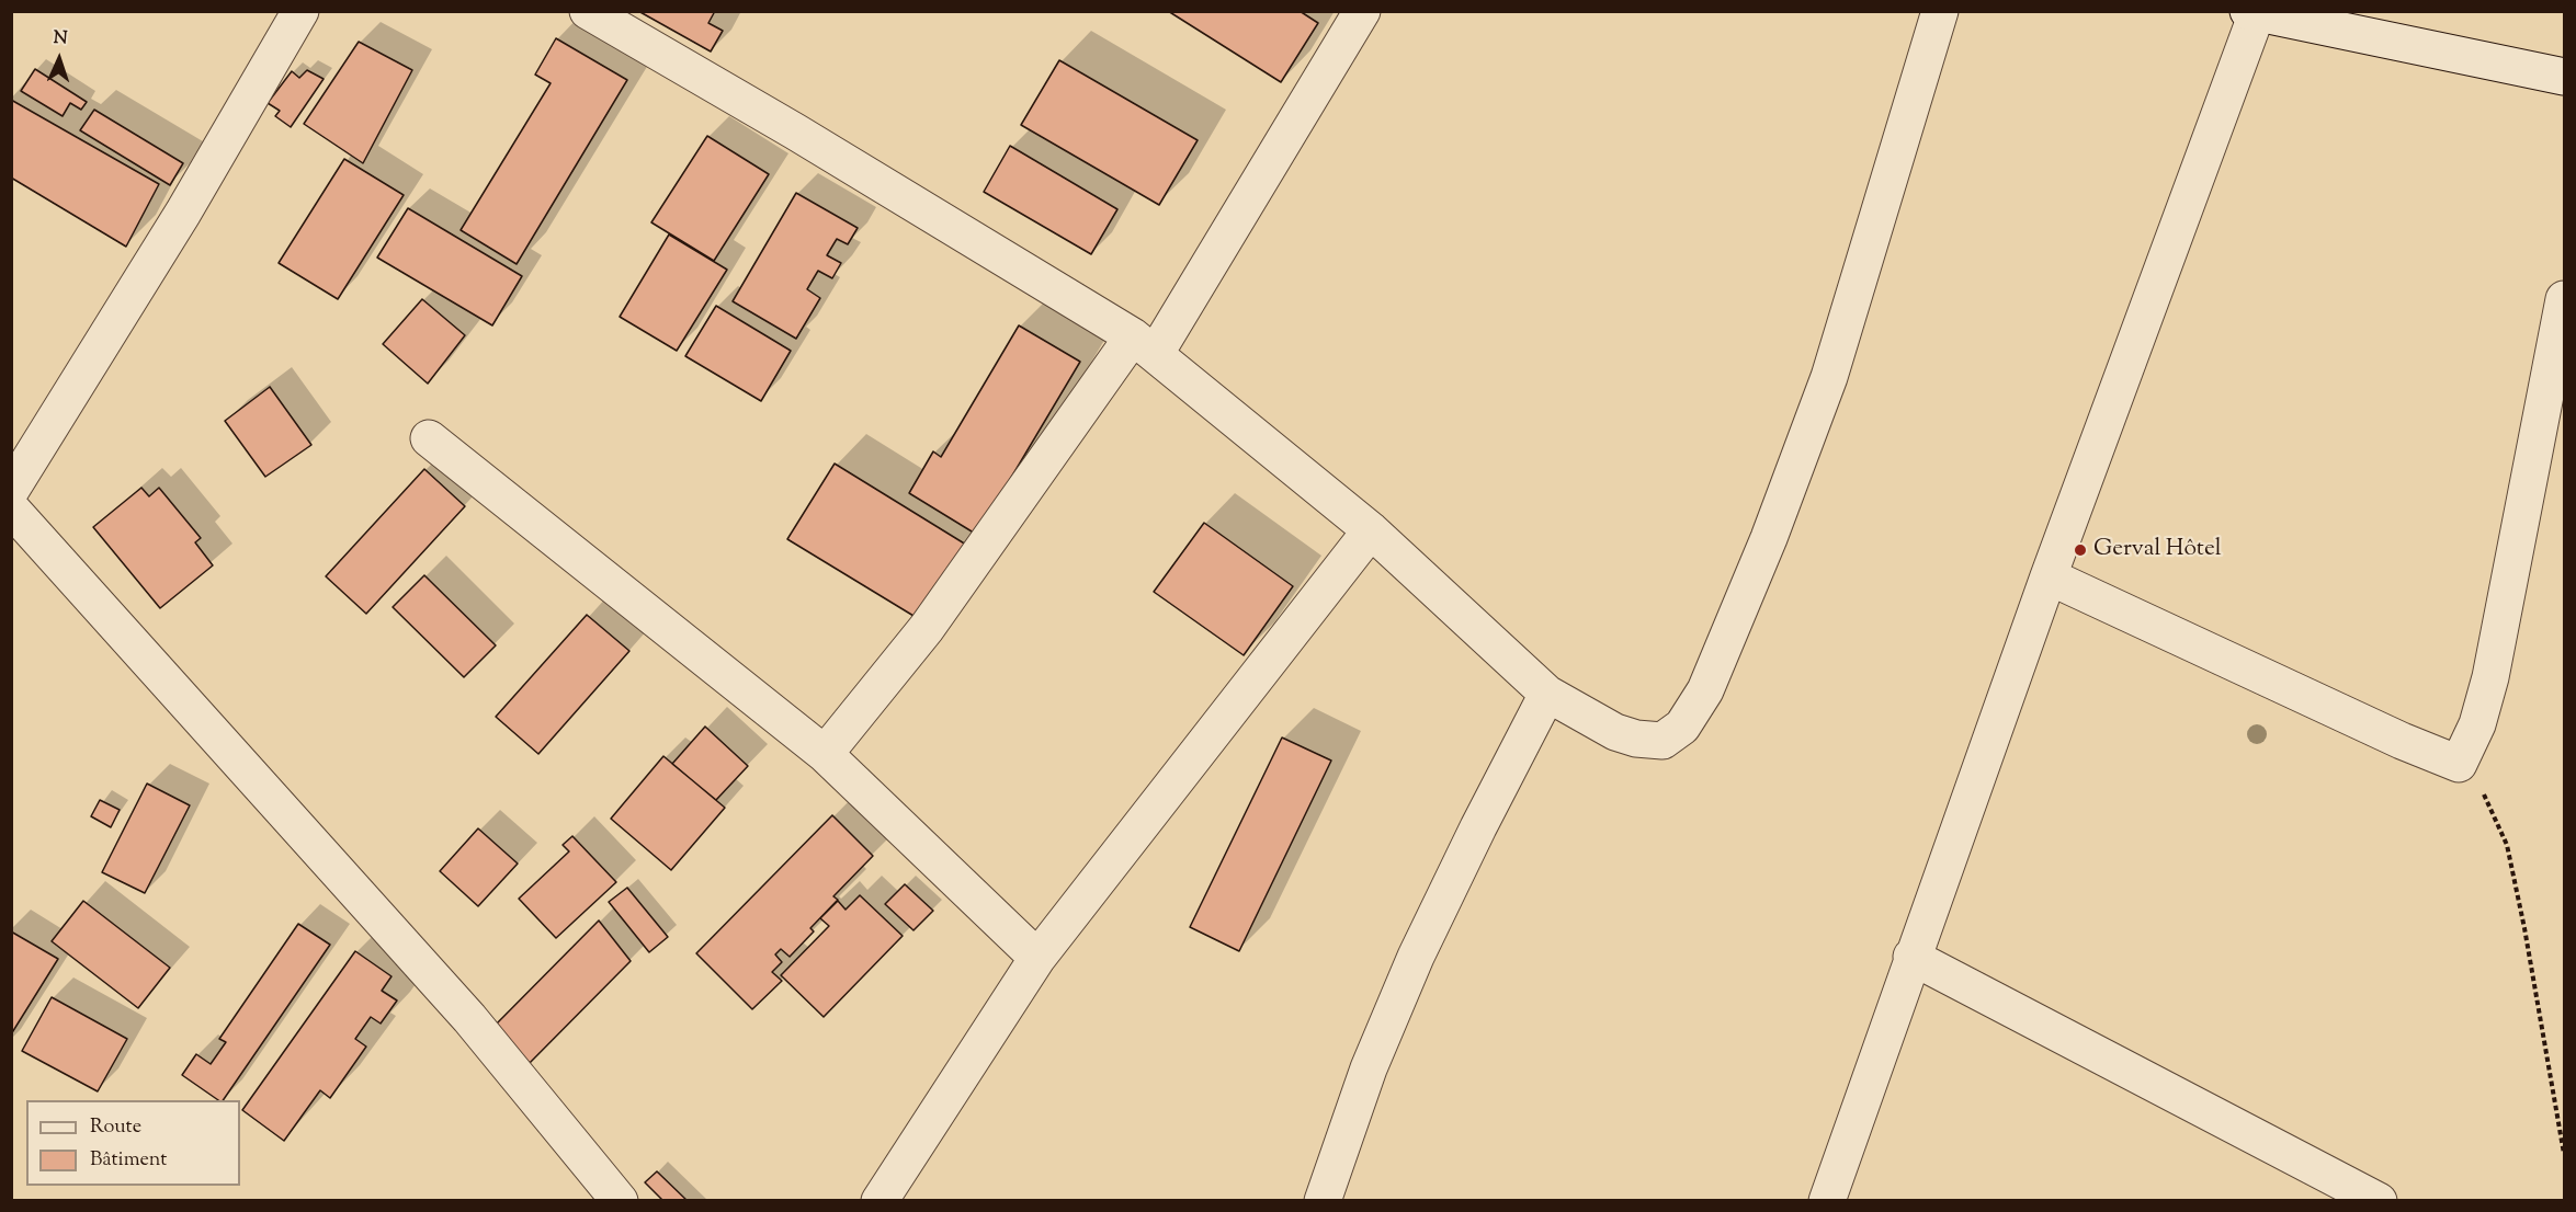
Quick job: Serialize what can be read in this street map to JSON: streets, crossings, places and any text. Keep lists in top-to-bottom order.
{
  "places": ["Gerval Hôtel"],
  "legend": ["Route", "Bâtiment"],
  "north": "top"
}
